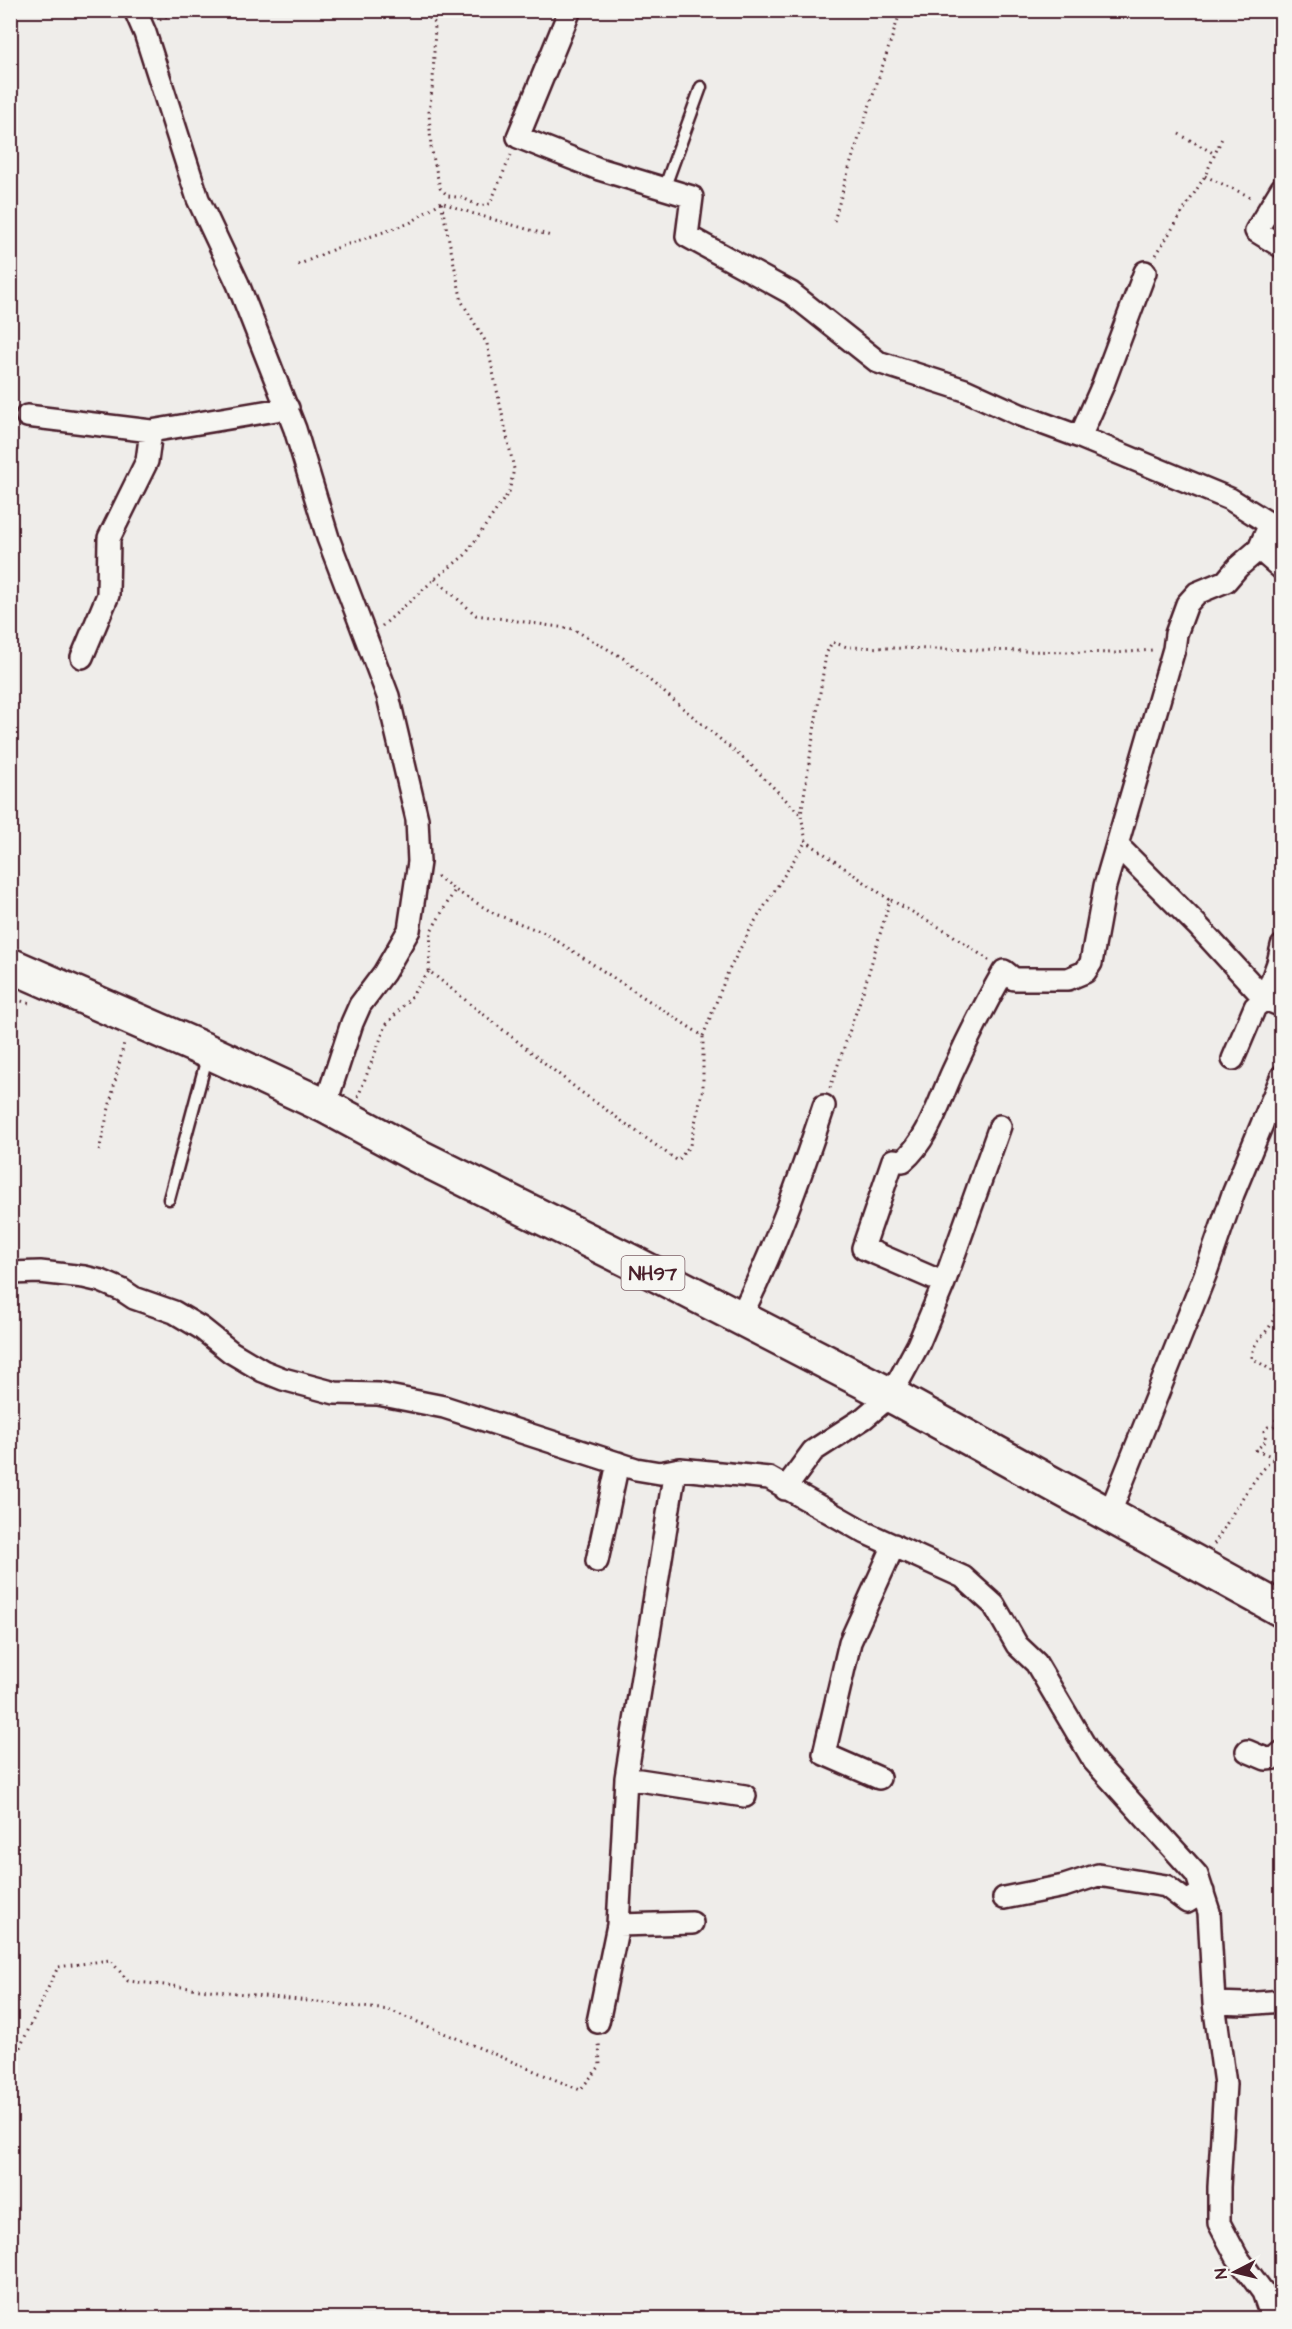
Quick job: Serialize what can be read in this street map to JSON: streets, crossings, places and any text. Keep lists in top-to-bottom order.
{
  "streets": {
    "highway": ["NH97"]
  },
  "north": "left"
}
